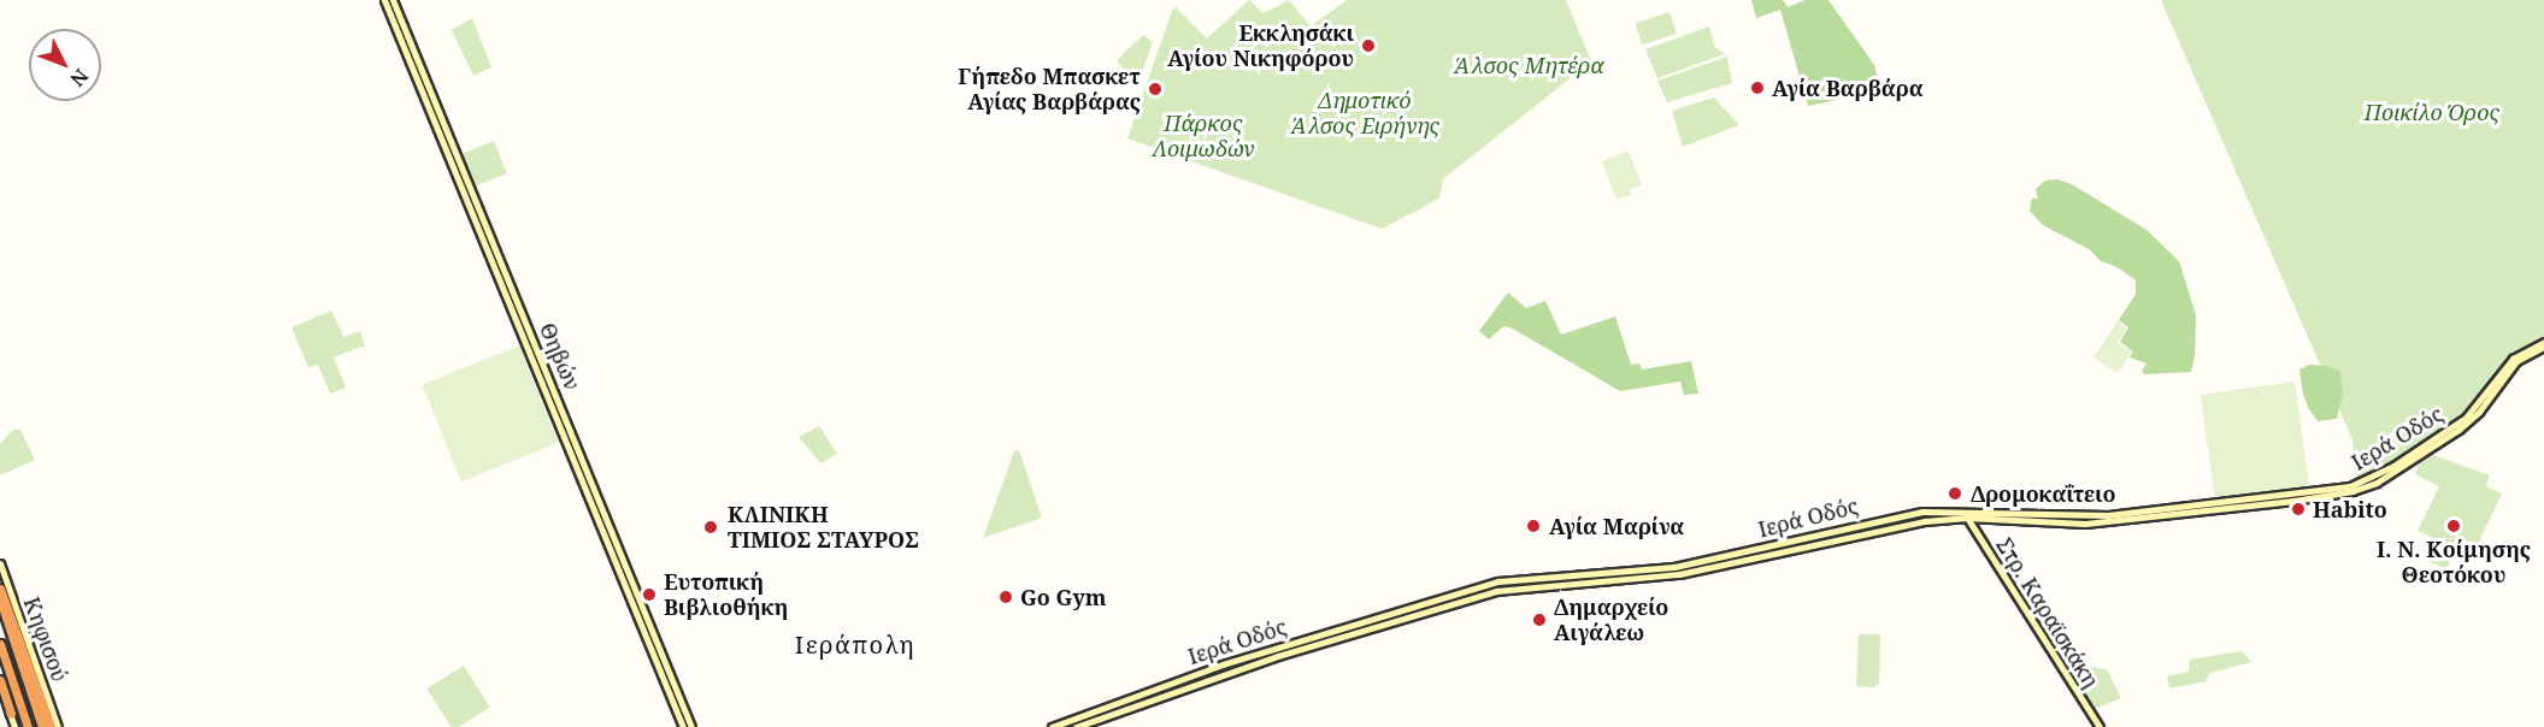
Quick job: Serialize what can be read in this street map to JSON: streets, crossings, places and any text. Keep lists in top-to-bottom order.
{
  "streets": {
    "main road": [
      "Θηβών",
      "Ιερά Οδός",
      "Στρ. Καραϊσκάκη",
      "Κηφισού"
    ]
  },
  "crossings": [
    ["Ιερά Οδός", "Στρ. Καραϊσκάκη"]
  ],
  "districts": ["Ιεράπολη"],
  "parks": [
    "Άλσος Μητέρα",
    "Δημοτικό Άλσος Ειρήνης",
    "Ποικίλο Όρος",
    "Πάρκος Λοιμωδών"
  ],
  "places": [
    "Εκκλησάκι Αγίου Νικηφόρου",
    "Αγία Βαρβάρα",
    "Γήπεδο Μπασκετ Αγίας Βαρβάρας",
    "Δρομοκαΐτειο",
    "Habito",
    "Αγία Μαρίνα",
    "Ι. Ν. Κοίμησης Θεοτόκου",
    "ΚΛΙΝΙΚΗ ΤΙΜΙΟΣ ΣΤΑΥΡΟΣ",
    "Ευτοπική Βιβλιοθήκη",
    "Go Gym",
    "Δημαρχείο Αιγάλεω"
  ],
  "north": "bottom right"
}
